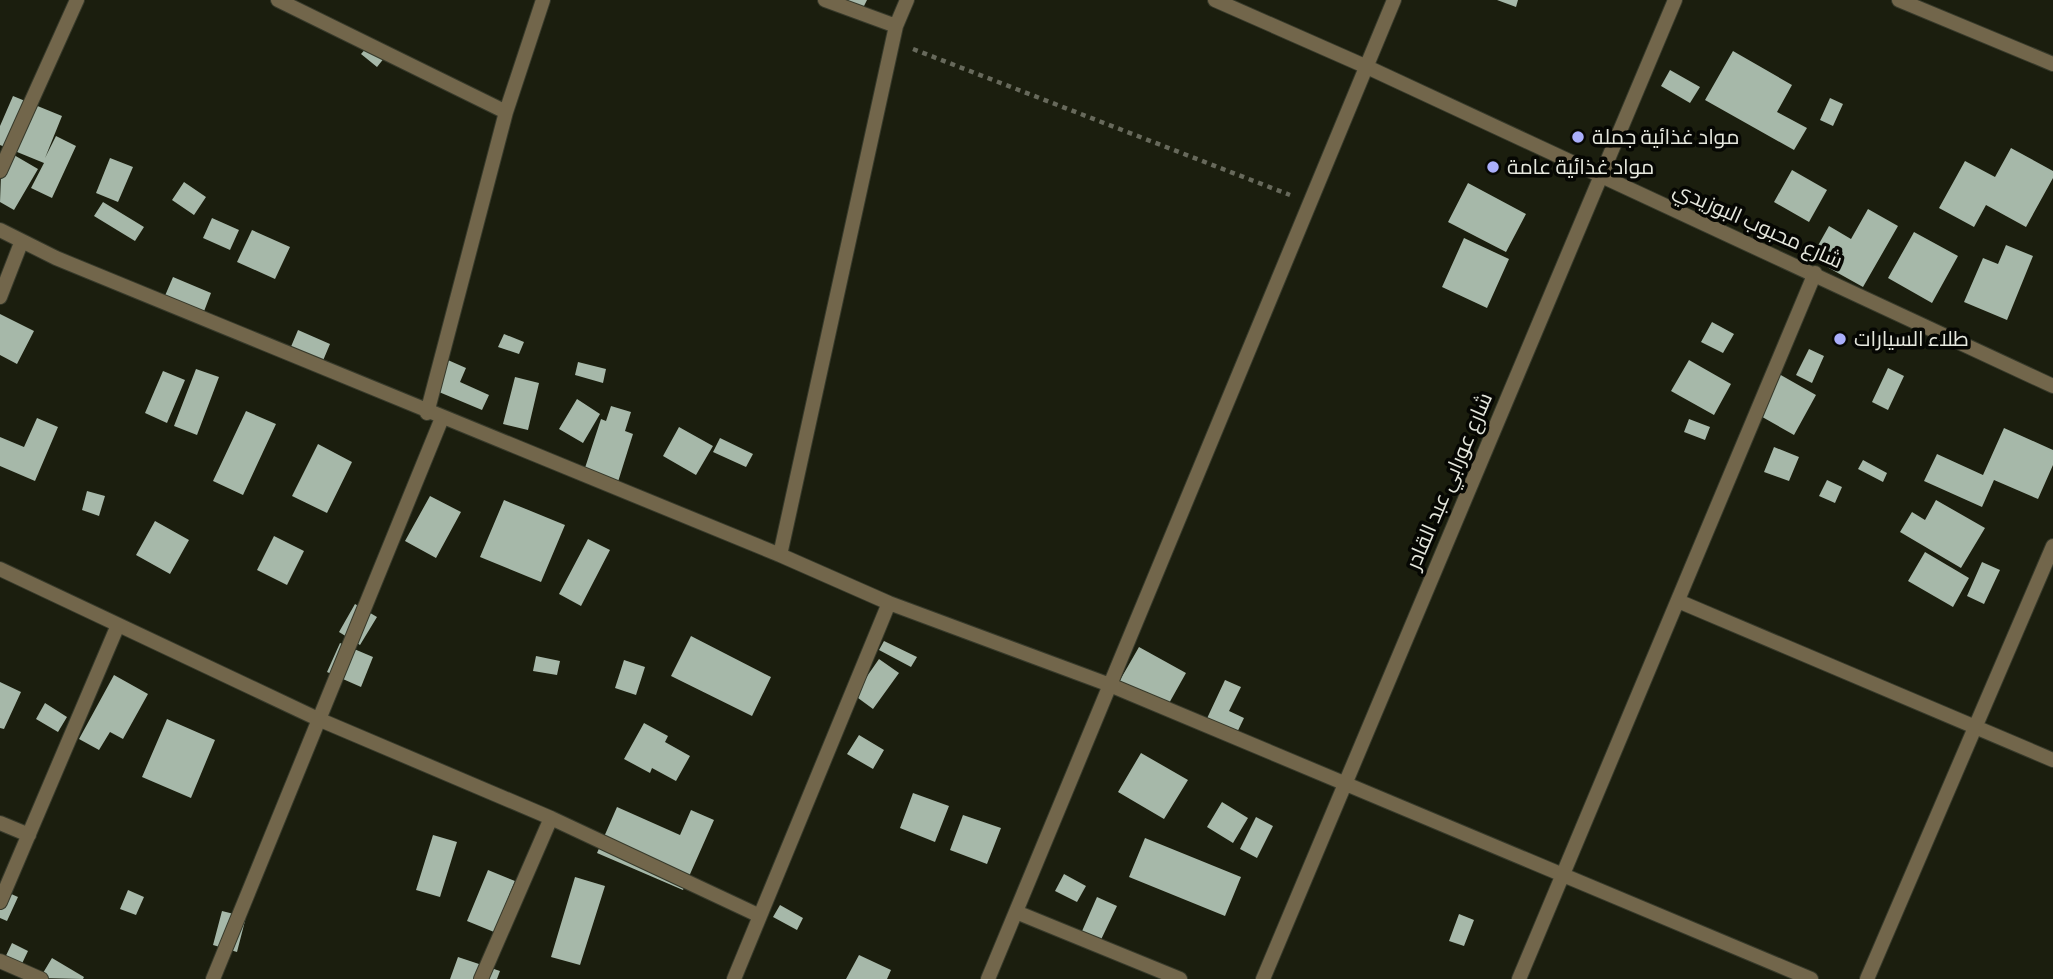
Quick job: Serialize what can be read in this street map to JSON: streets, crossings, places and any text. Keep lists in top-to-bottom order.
{
  "streets": {
    "street": ["شارع محبوب البوزيدي", "شارع عورابي عبد القادر"]
  },
  "crossings": [
    ["شارع محبوب البوزيدي", "شارع عورابي عبد القادر"]
  ],
  "places": ["مواد غذائية جملة", "مواد غذائية عامة", "طلاء السيارات"]
}
